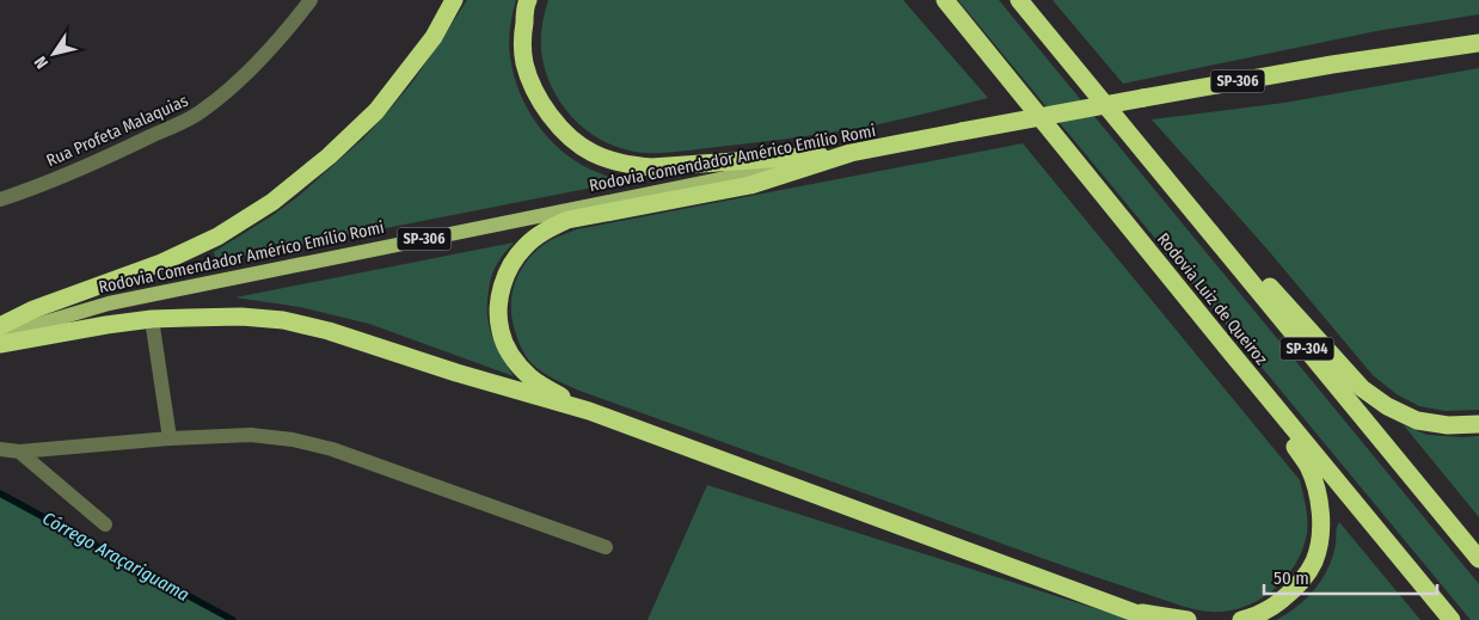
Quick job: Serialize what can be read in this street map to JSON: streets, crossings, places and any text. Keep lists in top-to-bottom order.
{
  "streets": {
    "highway": [
      "SP-306",
      "Rodovia Comendador Américo Emílio Romi",
      "Rodovia Luiz de Queiroz",
      "SP-304"
    ],
    "street": ["Rua Profeta Malaquias"]
  },
  "water": ["Córrego Araçariguama"],
  "scale_bar": "50 m",
  "north": "bottom left"
}
